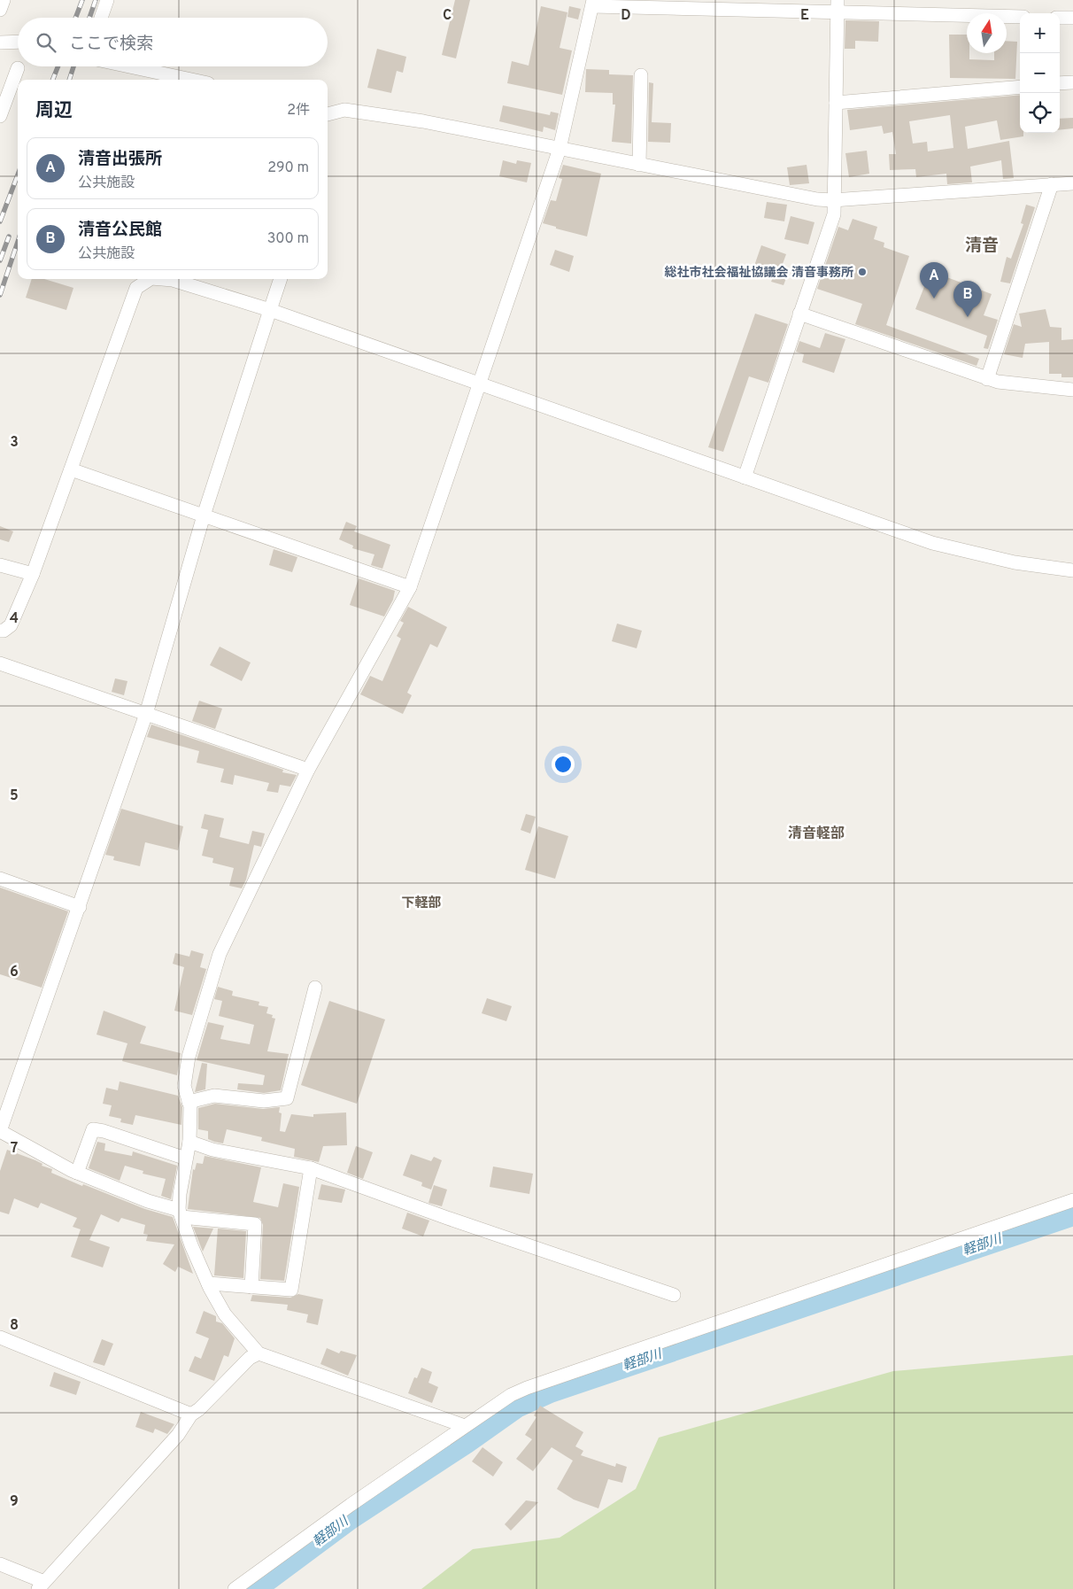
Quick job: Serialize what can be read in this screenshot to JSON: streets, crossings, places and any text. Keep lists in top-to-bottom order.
{
  "districts": ["清音", "清音軽部", "下軽部"],
  "water": ["軽部川"],
  "places": ["総社市社会福祉協議会 清音事務所"],
  "north": "top",
  "page": {
    "map_buttons": ["+", "−"],
    "search": "ここで検索",
    "heading": ["周辺", "2件"],
    "list": [
      {
        "mark": "A",
        "name": "清音出張所",
        "note": "公共施設",
        "value": "290 m"
      },
      {
        "mark": "B",
        "name": "清音公民館",
        "note": "公共施設",
        "value": "300 m"
      }
    ],
    "pins": ["A", "B"]
  },
  "grid": {
    "columns": ["C", "D", "E"],
    "rows": [
      "3",
      "4",
      "5",
      "6",
      "7",
      "8",
      "9"
    ]
  }
}
